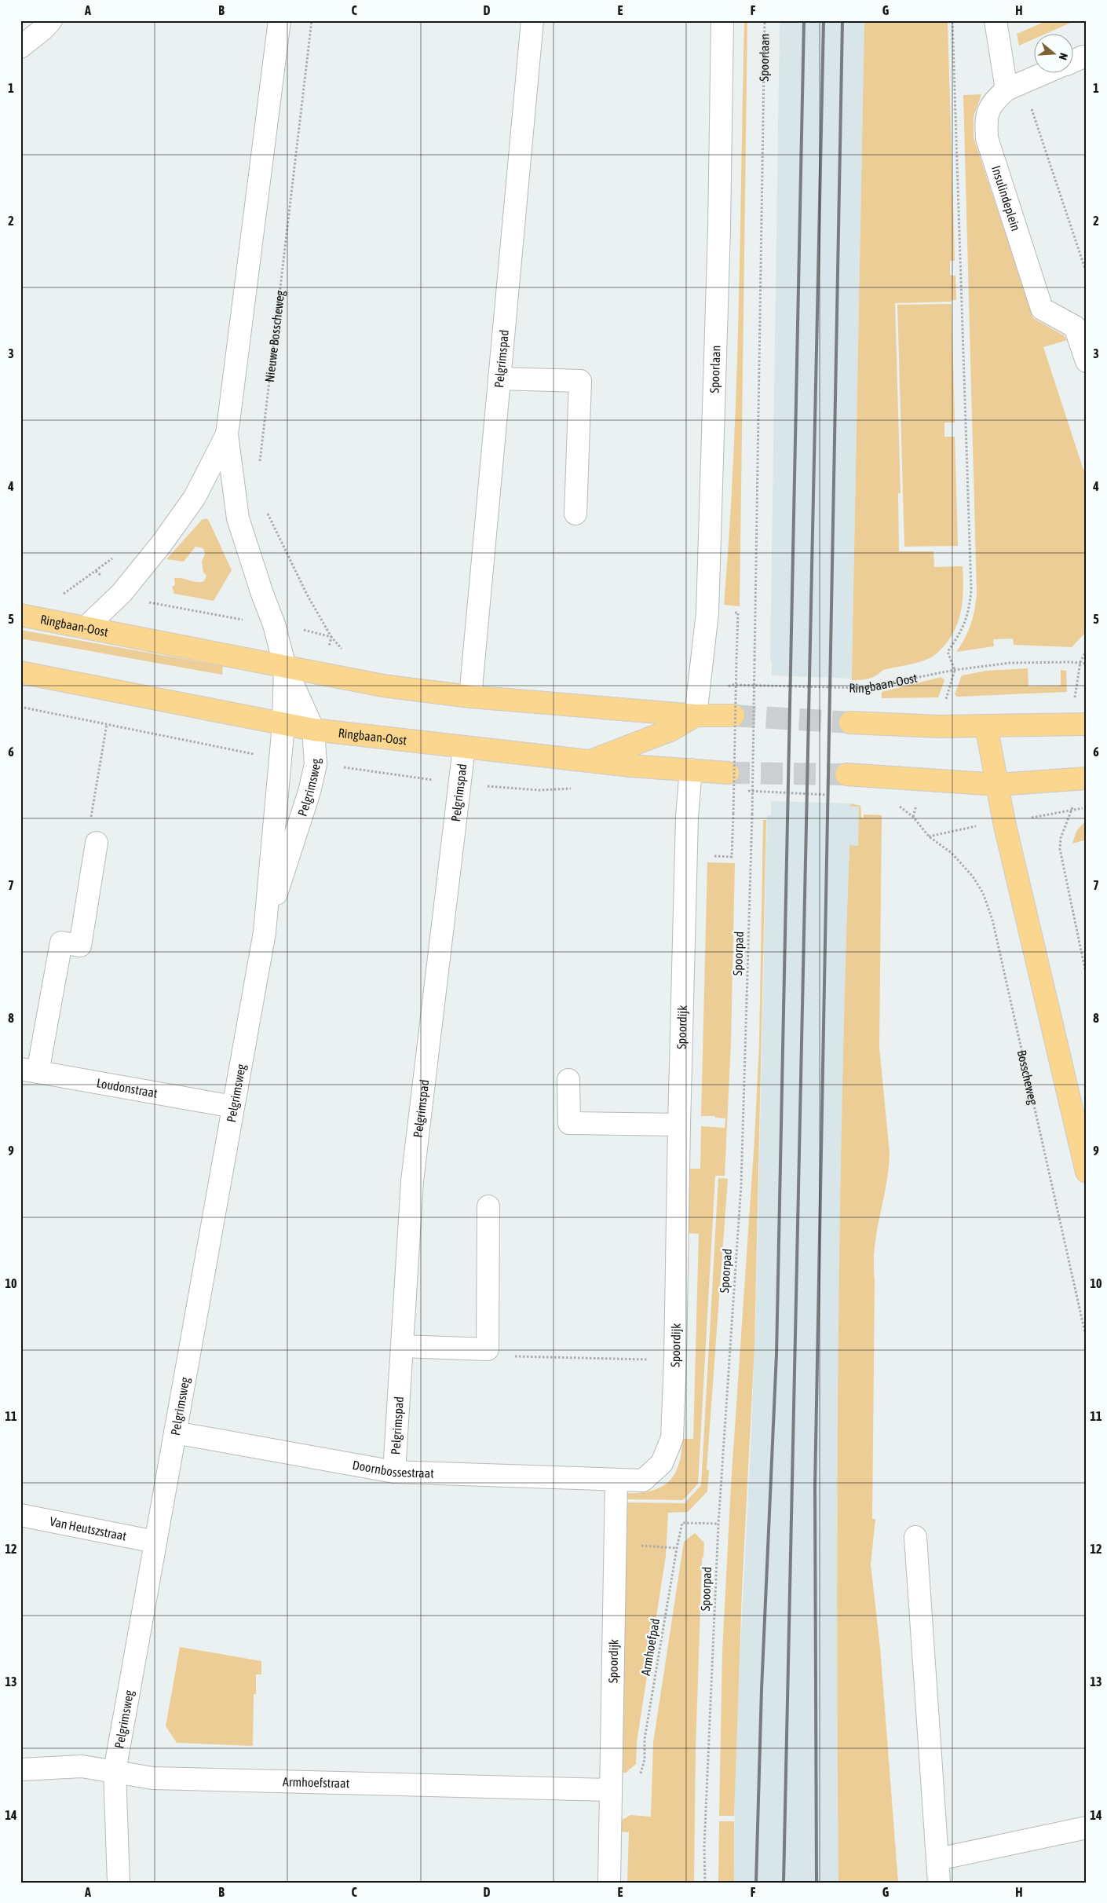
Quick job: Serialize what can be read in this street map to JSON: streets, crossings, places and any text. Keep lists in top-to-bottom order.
{
  "streets": {
    "main road": ["Ringbaan-Oost"],
    "street": [
      "Spoorlaan",
      "Insulindeplein",
      "Pelgrimspad",
      "Pelgrimsweg",
      "Spoordijk",
      "Loudonstraat",
      "Doornbossestraat",
      "Van Heutszstraat",
      "Armhoefstraat"
    ],
    "path": [
      "Nieuwe Bosscheweg",
      "Spoorpad",
      "Bosscheweg",
      "Armhoefpad"
    ]
  },
  "crossings": [
    ["Spoorlaan", "Ringbaan-Oost"],
    ["Spoorlaan", "Spoorpad"],
    ["Pelgrimspad", "Ringbaan-Oost"],
    ["Pelgrimspad", "Doornbossestraat"],
    ["Ringbaan-Oost", "Pelgrimsweg"],
    ["Ringbaan-Oost", "Spoordijk"],
    ["Pelgrimsweg", "Loudonstraat"],
    ["Pelgrimsweg", "Doornbossestraat"],
    ["Pelgrimsweg", "Van Heutszstraat"],
    ["Pelgrimsweg", "Armhoefstraat"],
    ["Spoorpad", "Armhoefpad"],
    ["Spoordijk", "Doornbossestraat"],
    ["Spoordijk", "Armhoefpad"],
    ["Spoordijk", "Armhoefstraat"],
    ["Armhoefpad", "Armhoefstraat"]
  ],
  "north": "right",
  "grid": {
    "columns": [
      "A",
      "B",
      "C",
      "D",
      "E",
      "F",
      "G",
      "H"
    ],
    "rows": [
      "1",
      "2",
      "3",
      "4",
      "5",
      "6",
      "7",
      "8",
      "9",
      "10",
      "11",
      "12",
      "13",
      "14"
    ]
  }
}
